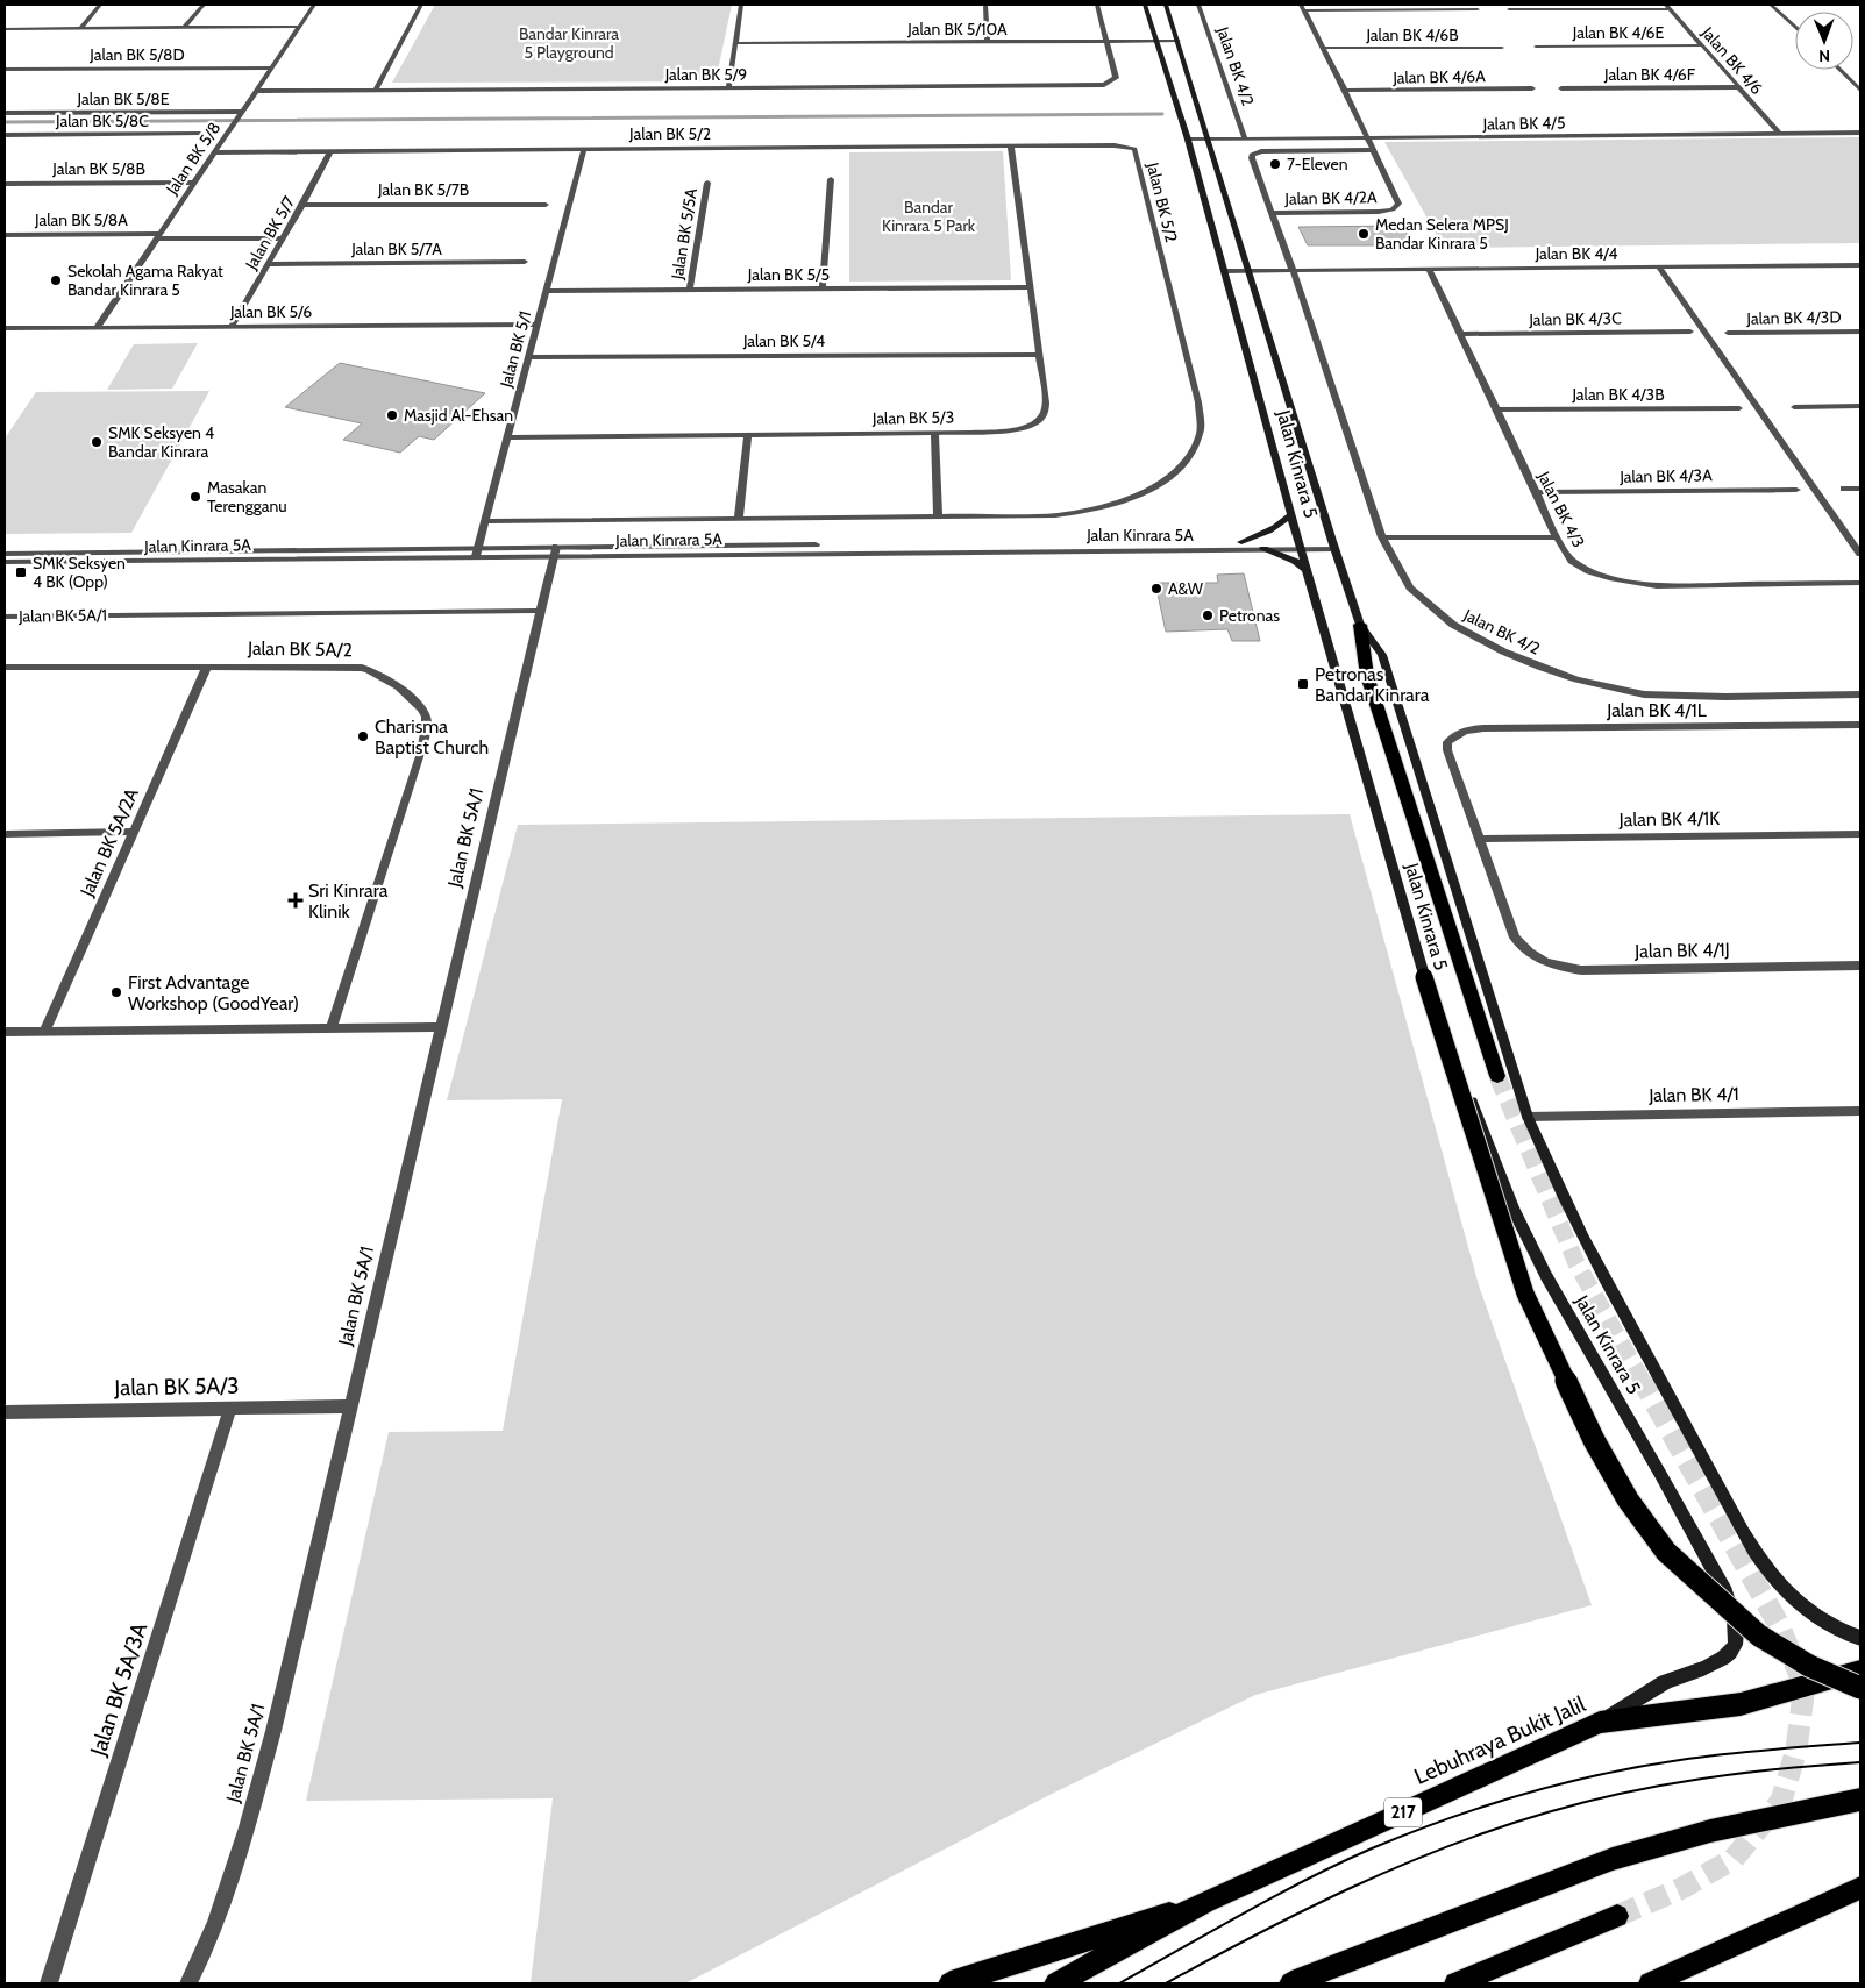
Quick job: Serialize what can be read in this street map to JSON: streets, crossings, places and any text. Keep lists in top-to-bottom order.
{
  "streets": {
    "highway": ["Lebuhraya Bukit Jalil", "217"],
    "main road": ["Jalan Kinrara 5"],
    "street": [
      "Jalan BK 5/10A",
      "Jalan BK 4/6E",
      "Jalan BK 4/6B",
      "Jalan BK 5/8D",
      "Jalan BK 4/6",
      "Jalan BK 4/2",
      "Jalan BK 5/9",
      "Jalan BK 4/6F",
      "Jalan BK 4/6A",
      "Jalan BK 5/8E",
      "Jalan BK 5/8C",
      "Jalan BK 4/5",
      "Jalan BK 5/2",
      "Jalan BK 5/8",
      "Jalan BK 5/8B",
      "Jalan BK 5/7B",
      "Jalan BK 4/2A",
      "Jalan BK 5/8A",
      "Jalan BK 5/7",
      "Jalan BK 5/5A",
      "Jalan BK 5/7A",
      "Jalan BK 4/4",
      "Jalan BK 5/5",
      "Jalan BK 5/6",
      "Jalan BK 4/3D",
      "Jalan BK 4/3C",
      "Jalan BK 5/4",
      "Jalan BK 5/1",
      "Jalan BK 4/3B",
      "Jalan BK 5/3",
      "Jalan BK 4/3A",
      "Jalan BK 4/3",
      "Jalan Kinrara 5A",
      "Jalan BK 5A/1",
      "Jalan BK 5A/2",
      "Jalan BK 4/1L",
      "Jalan BK 4/1K",
      "Jalan BK 5A/2A",
      "Jalan BK 4/1J",
      "Jalan BK 4/1",
      "Jalan BK 5A/3",
      "Jalan BK 5A/3A"
    ]
  },
  "crossings": [
    ["Jalan BK 5/10A", "Jalan BK 5/9"],
    ["Jalan BK 5/10A", "Jalan Kinrara 5"],
    ["Jalan BK 4/6E", "Jalan BK 4/6"],
    ["Jalan BK 5/8D", "Jalan BK 5/8"],
    ["Jalan BK 4/6", "Jalan BK 4/6F"],
    ["Jalan BK 4/6", "Jalan BK 4/5"],
    ["Jalan BK 4/2", "Jalan BK 4/5"],
    ["Jalan BK 4/2", "Jalan BK 4/2A"],
    ["Jalan BK 4/2", "Jalan BK 4/4"],
    ["Jalan BK 5/9", "Jalan BK 5/8"],
    ["Jalan BK 5/8E", "Jalan BK 5/8"],
    ["Jalan BK 4/5", "Jalan BK 4/2A"],
    ["Jalan BK 4/5", "Jalan Kinrara 5"],
    ["Jalan BK 5/2", "Jalan BK 5/8"],
    ["Jalan BK 5/2", "Jalan BK 5/7"],
    ["Jalan BK 5/2", "Jalan BK 5/1"],
    ["Jalan BK 5/2", "Jalan BK 5/3"],
    ["Jalan BK 5/8", "Jalan BK 5/8B"],
    ["Jalan BK 5/8", "Jalan BK 5/8A"],
    ["Jalan BK 5/8", "Jalan BK 5/6"],
    ["Jalan BK 5/7B", "Jalan BK 5/7"],
    ["Jalan BK 4/2A", "Jalan BK 4/4"],
    ["Jalan BK 5/8A", "Jalan BK 5/7"],
    ["Jalan BK 5/7", "Jalan BK 5/7A"],
    ["Jalan BK 5/7", "Jalan BK 5/6"],
    ["Jalan BK 5/5A", "Jalan BK 5/5"],
    ["Jalan BK 4/4", "Jalan Kinrara 5"],
    ["Jalan BK 4/4", "Jalan BK 4/3"],
    ["Jalan BK 5/5", "Jalan BK 5/1"],
    ["Jalan BK 5/5", "Jalan BK 5/3"],
    ["Jalan BK 5/6", "Jalan BK 5/1"],
    ["Jalan BK 4/3C", "Jalan BK 4/3"],
    ["Jalan BK 5/4", "Jalan BK 5/1"],
    ["Jalan BK 5/4", "Jalan BK 5/3"],
    ["Jalan BK 5/1", "Jalan BK 5/3"],
    ["Jalan BK 5/1", "Jalan Kinrara 5A"],
    ["Jalan BK 4/3B", "Jalan BK 4/3"],
    ["Jalan Kinrara 5", "Jalan Kinrara 5A"],
    ["Jalan Kinrara 5", "Jalan BK 4/1"],
    ["Jalan Kinrara 5", "Lebuhraya Bukit Jalil"],
    ["Jalan BK 4/3A", "Jalan BK 4/3"],
    ["Jalan Kinrara 5A", "Jalan BK 5A/1"],
    ["Jalan BK 5A/1", "Jalan BK 5A/3"],
    ["Jalan BK 5A/2", "Jalan BK 5A/2A"],
    ["Jalan BK 4/1L", "Jalan BK 4/1K"],
    ["Jalan BK 4/1L", "Jalan BK 4/1J"],
    ["Jalan BK 4/1K", "Jalan BK 4/1J"],
    ["Jalan BK 5A/3", "Jalan BK 5A/3A"]
  ],
  "parks": ["Bandar Kinrara 5 Playground", "Bandar Kinrara 5 Park"],
  "places": {
    "other": [
      "7-Eleven",
      "Medan Selera MPSJ Bandar Kinrara 5",
      "Sekolah Agama Rakyat Bandar Kinrara 5",
      "Masjid Al-Ehsan",
      "SMK Seksyen 4 Bandar Kinrara",
      "Masakan Terengganu",
      "A&W",
      "Petronas",
      "Charisma Baptist Church",
      "First Advantage Workshop (GoodYear)"
    ],
    "transit": ["SMK Seksyen 4 BK (Opp)", "Petronas Bandar Kinrara"],
    "health": ["Sri Kinrara Klinik"]
  },
  "north": "bottom"
}
